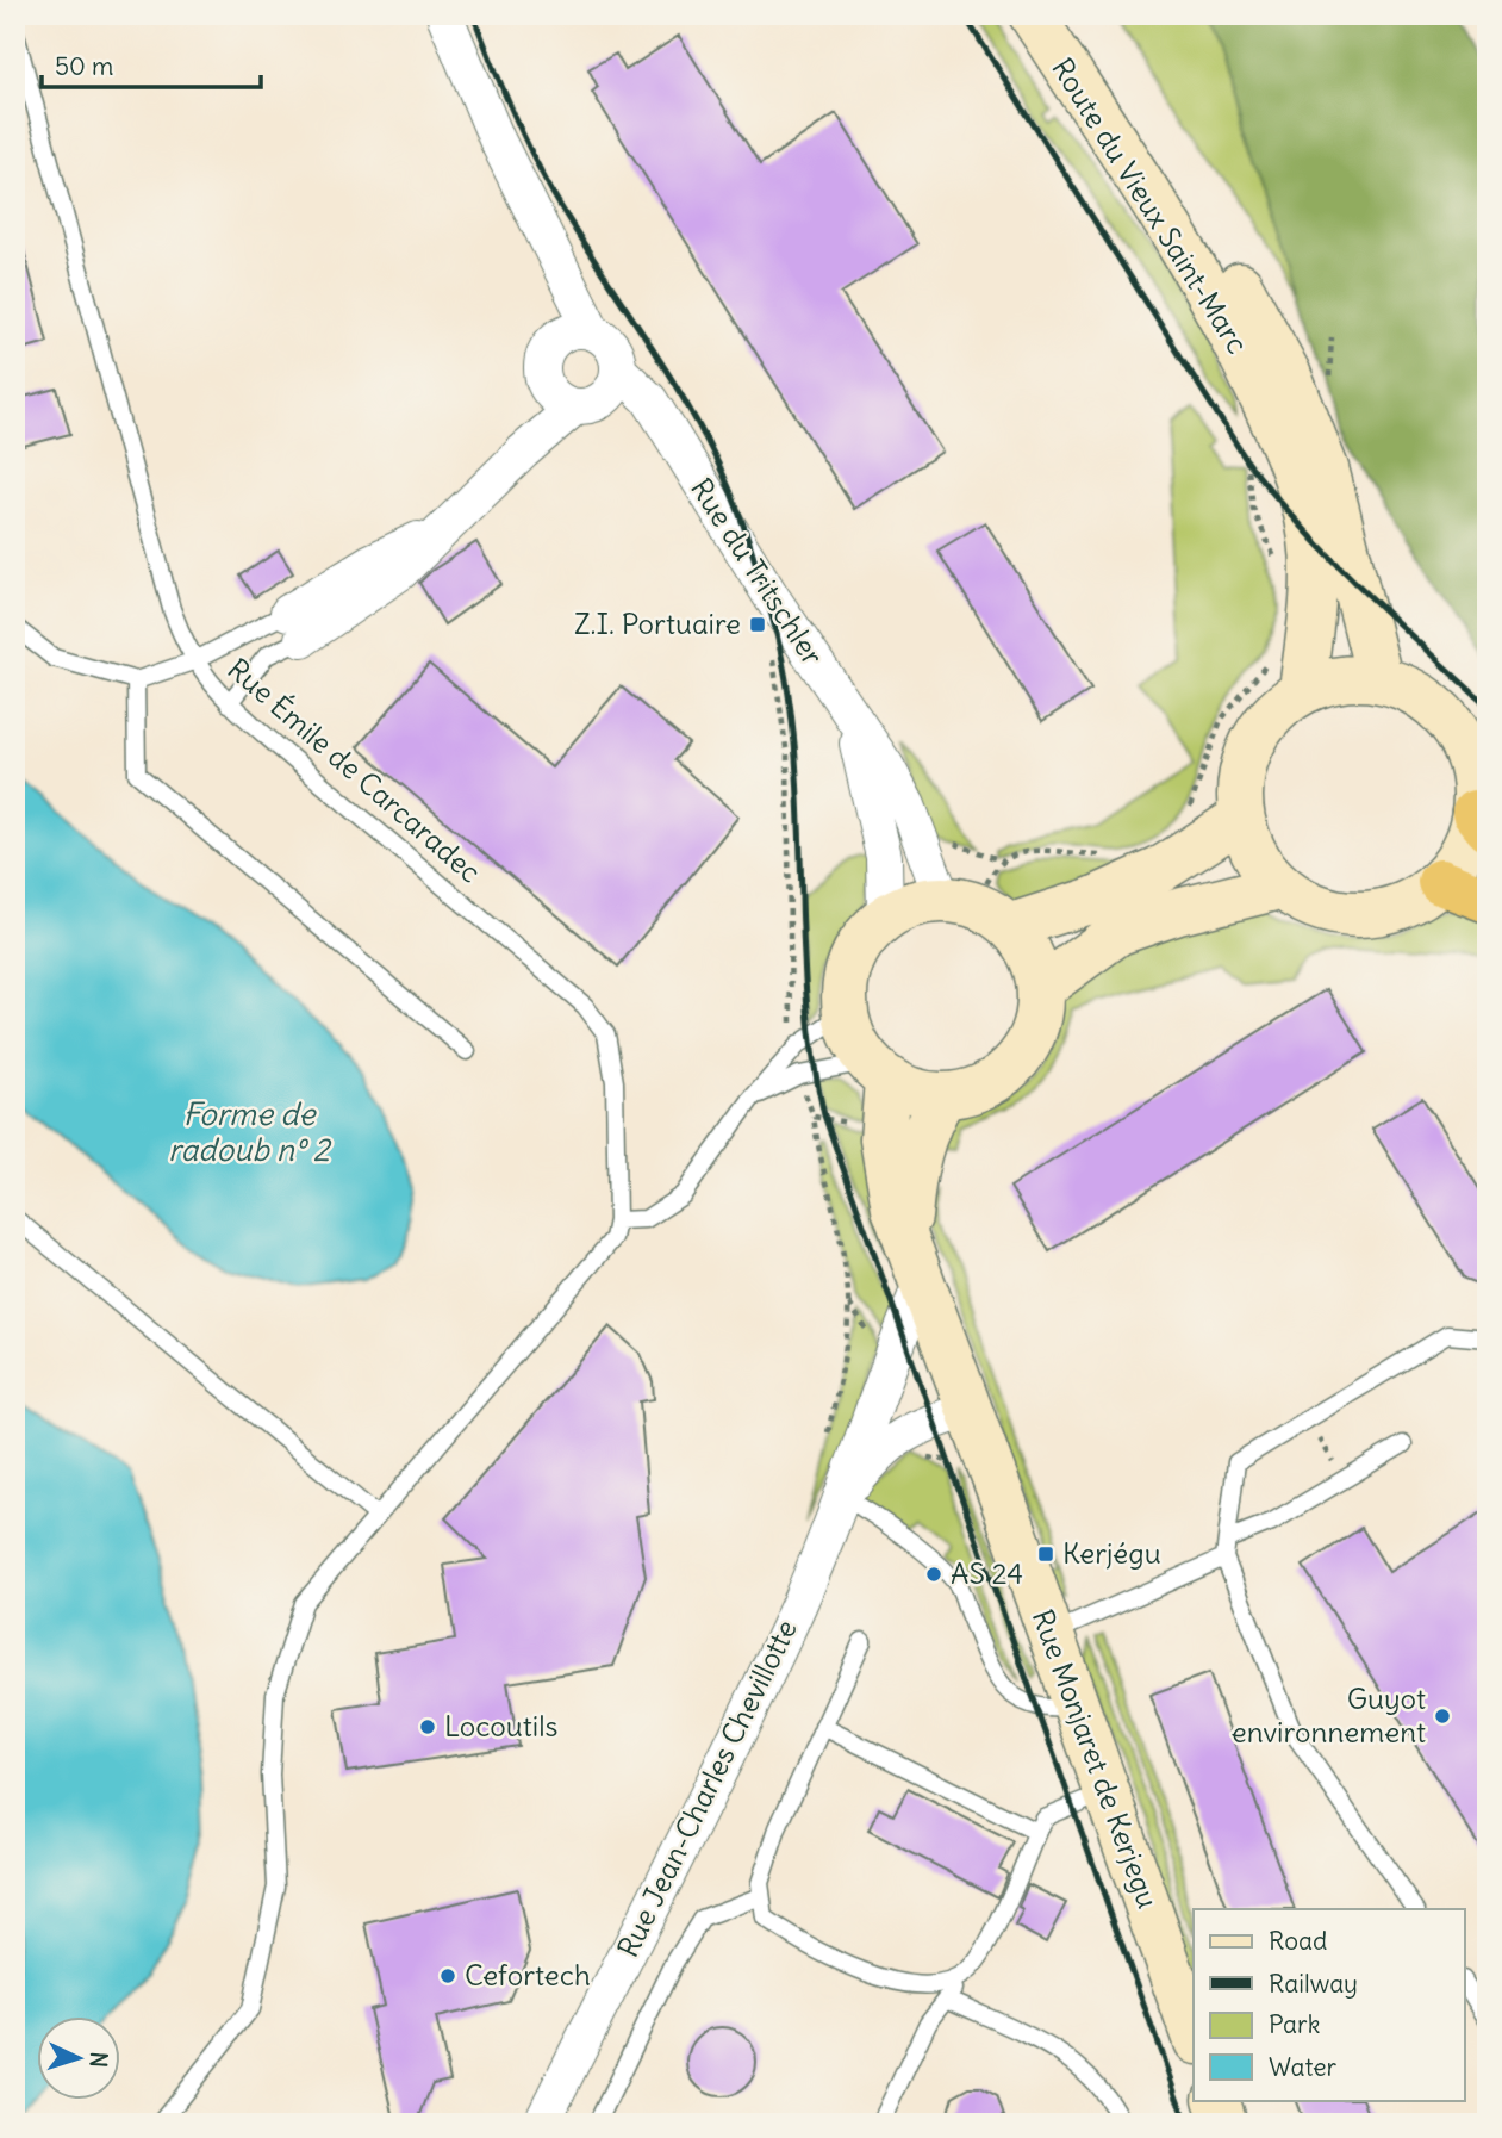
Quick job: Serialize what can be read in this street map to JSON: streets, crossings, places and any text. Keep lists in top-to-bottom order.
{
  "streets": {
    "street": [
      "Route du Vieux Saint-Marc",
      "Rue du Tritschler",
      "Rue Monjaret de Kerjegu",
      "Rue Jean-Charles Chevillotte"
    ],
    "lane": ["Rue Émile de Carcaradec"]
  },
  "crossings": [
    ["Rue du Tritschler", "Rue Monjaret de Kerjegu"],
    ["Rue Monjaret de Kerjegu", "Rue Jean-Charles Chevillotte"]
  ],
  "water": ["Forme de radoub nº 2"],
  "places": {
    "transit": ["Z.I. Portuaire", "Kerjégu"],
    "other": [
      "AS 24",
      "Guyot environnement",
      "Locoutils",
      "Cefortech"
    ]
  },
  "legend": [
    "Road",
    "Railway",
    "Park",
    "Water"
  ],
  "scale_bar": "50 m",
  "north": "right"
}
